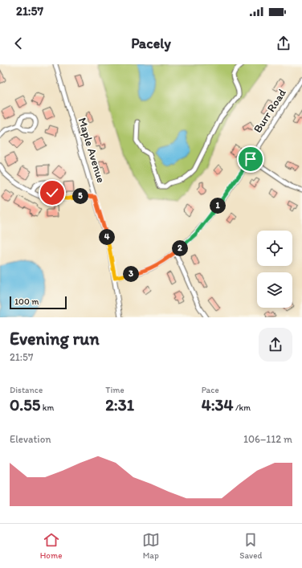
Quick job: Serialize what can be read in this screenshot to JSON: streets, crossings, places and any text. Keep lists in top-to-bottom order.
{
  "streets": {
    "street": ["Burr Road", "Maple Avenue"]
  },
  "crossings": [
    ["Burr Road", "Maple Avenue"]
  ],
  "scale_bar": "100 m",
  "page": {
    "status": "21:57",
    "header": "Pacely",
    "pins": [
      "5",
      "1",
      "4",
      "2",
      "3"
    ],
    "scale": "100 m",
    "heading": ["Evening run", "21:57"],
    "stats": [
      ["Distance", "0.55 km"],
      ["Time", "2:31"],
      ["Pace", "4:34 /km"]
    ],
    "chart": ["Elevation", "106–112 m"],
    "tabs": ["Home", "Map", "Saved"]
  }
}
